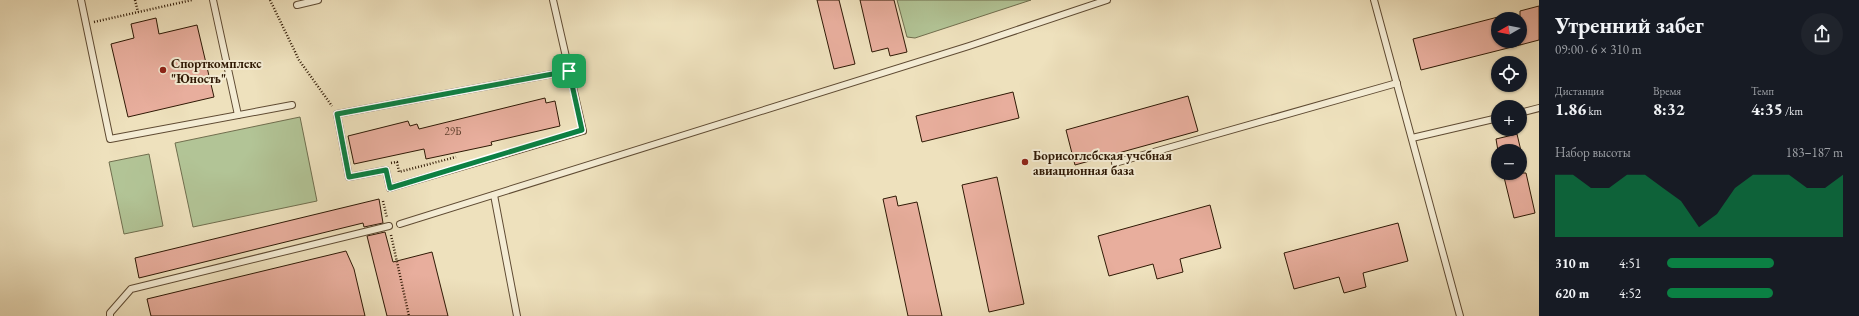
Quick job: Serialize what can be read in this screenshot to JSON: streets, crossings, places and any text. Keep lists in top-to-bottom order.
{
  "places": ["Спорткомплекс \"Юность\"", "Борисоглебская учебная авиационная база"],
  "house_numbers": ["29Б"],
  "north": "left",
  "page": {
    "heading": ["Утренний забег", "09:00 · 6 × 310 m"],
    "map_buttons": ["+", "−"],
    "stats": [
      ["Дистанция", "1.86 km"],
      ["Время", "8:32"],
      ["Темп", "4:35 /km"]
    ],
    "chart": ["Набор высоты", "183–187 m"],
    "list": [
      {
        "name": "310 m",
        "note": "4:51"
      },
      {
        "name": "620 m",
        "note": "4:52"
      }
    ]
  }
}
